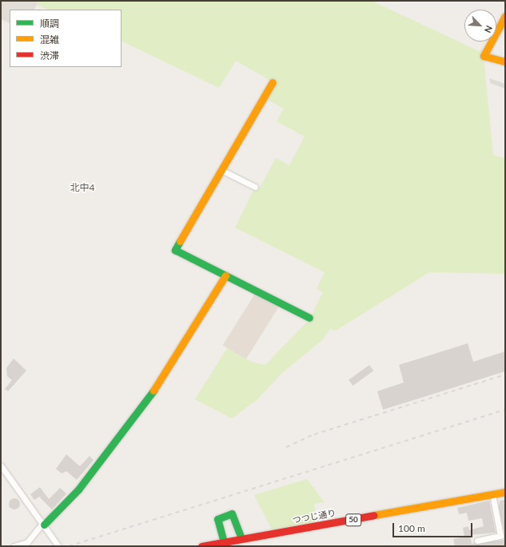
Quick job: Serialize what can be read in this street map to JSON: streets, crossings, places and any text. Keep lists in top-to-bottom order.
{
  "streets": {
    "street": ["つつじ通り", "50"]
  },
  "districts": ["北中4"],
  "legend": ["順調", "混雑", "渋滞"],
  "scale_bar": "100 m",
  "north": "bottom right"
}
